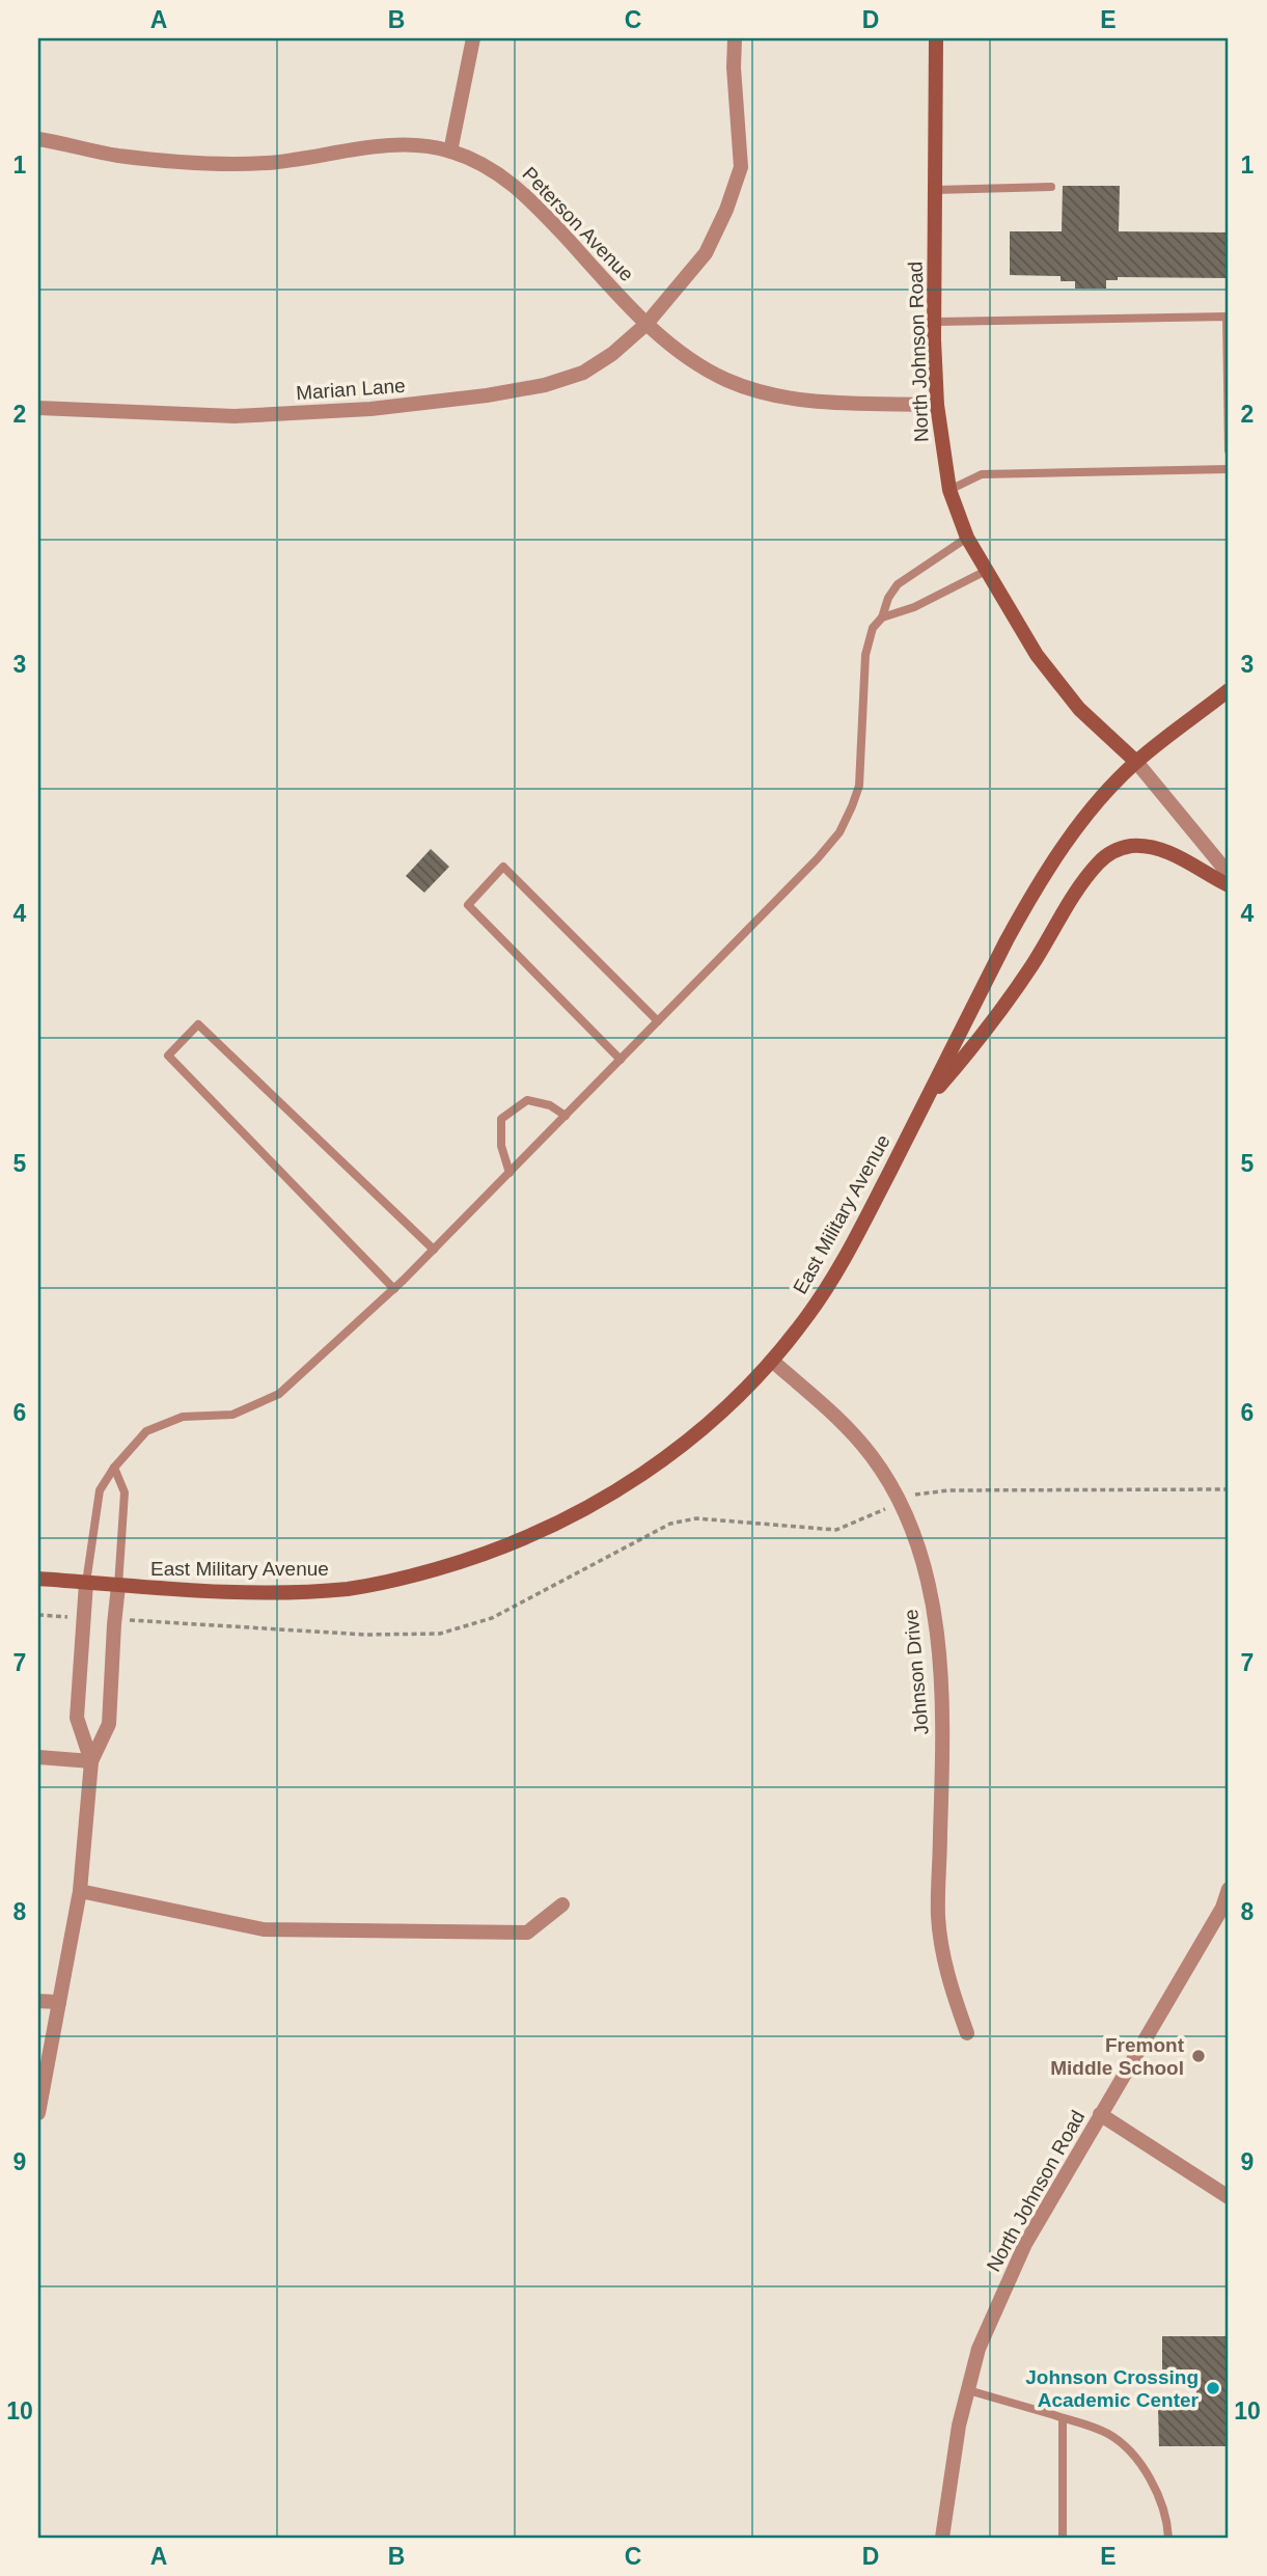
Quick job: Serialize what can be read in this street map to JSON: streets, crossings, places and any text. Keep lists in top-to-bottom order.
{
  "streets": {
    "main road": ["North Johnson Road", "East Military Avenue"],
    "street": ["Peterson Avenue", "Marian Lane", "Johnson Drive"]
  },
  "crossings": [
    ["Peterson Avenue", "North Johnson Road"],
    ["Peterson Avenue", "Marian Lane"],
    ["North Johnson Road", "East Military Avenue"],
    ["East Military Avenue", "Johnson Drive"]
  ],
  "places": ["Fremont Middle School", "Johnson Crossing Academic Center"],
  "grid": {
    "columns": [
      "A",
      "B",
      "C",
      "D",
      "E"
    ],
    "rows": [
      "1",
      "2",
      "3",
      "4",
      "5",
      "6",
      "7",
      "8",
      "9",
      "10"
    ]
  }
}
